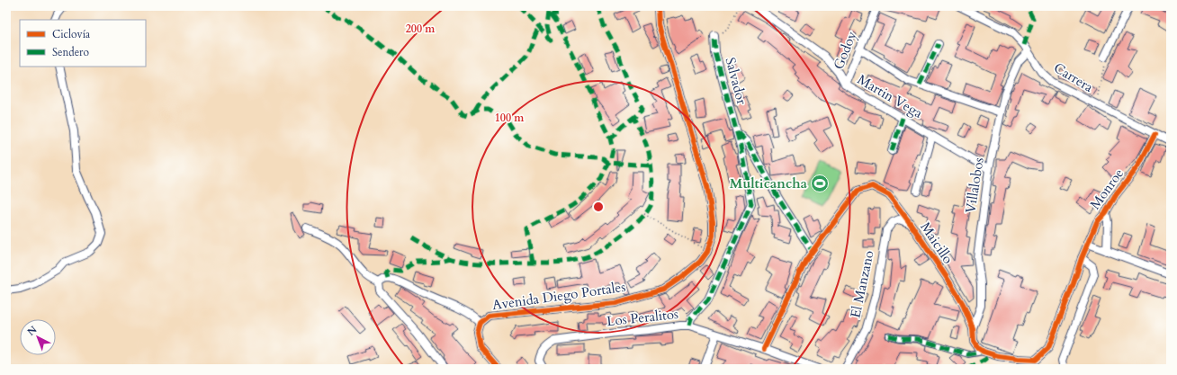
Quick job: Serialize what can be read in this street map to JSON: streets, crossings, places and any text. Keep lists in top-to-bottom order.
{
  "streets": {
    "street": [
      "Godoy",
      "Carrera",
      "Salvador",
      "Martin Vega",
      "Villalobos",
      "Monroe",
      "Maicillo",
      "El Manzano",
      "Avenida Diego Portales",
      "Los Peralitos"
    ]
  },
  "crossings": [
    ["Godoy", "Martin Vega"],
    ["Carrera", "Villalobos"],
    ["Carrera", "Monroe"],
    ["Salvador", "Maicillo"],
    ["Salvador", "Los Peralitos"],
    ["Martin Vega", "Villalobos"],
    ["Villalobos", "Maicillo"],
    ["Maicillo", "El Manzano"],
    ["Maicillo", "Los Peralitos"]
  ],
  "places": {
    "sports": ["Multicancha"]
  },
  "legend": ["Ciclovía", "Sendero"],
  "north": "top left",
  "rings": ["200 m", "100 m"]
}
